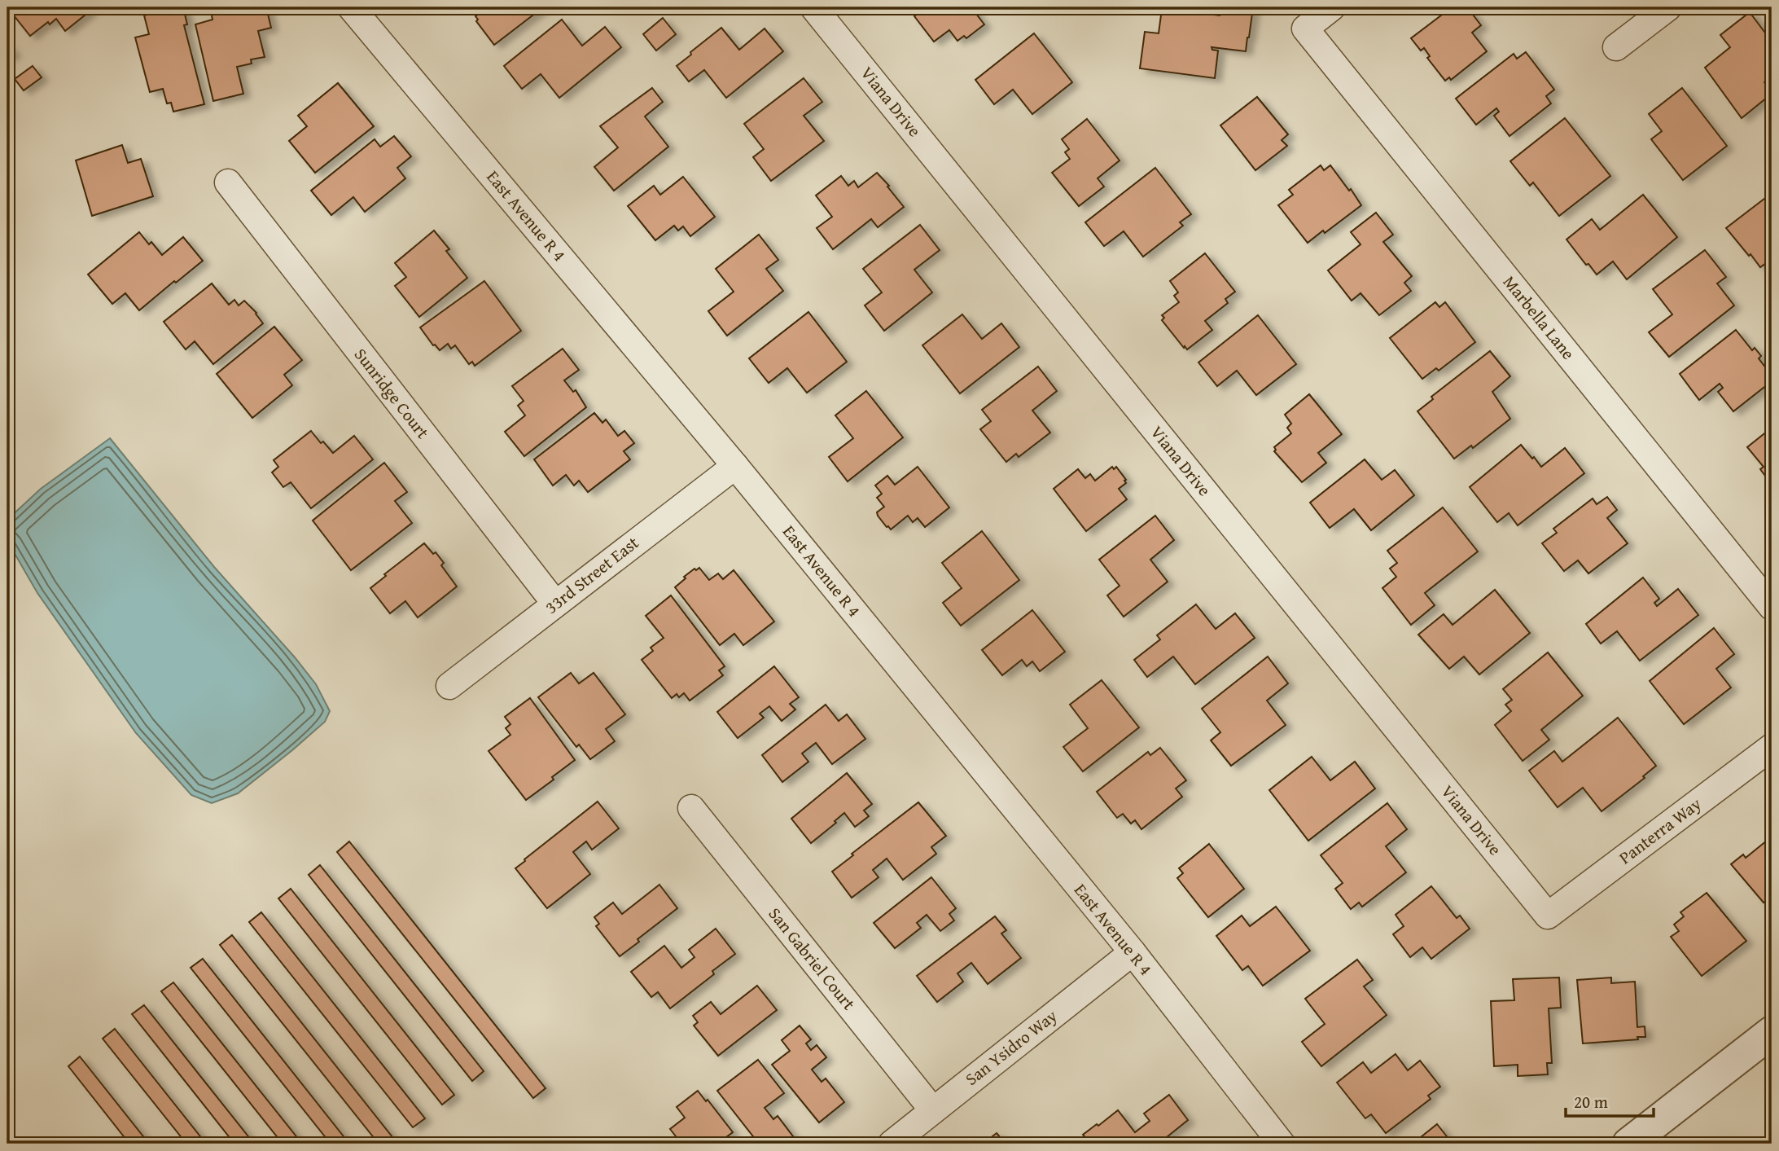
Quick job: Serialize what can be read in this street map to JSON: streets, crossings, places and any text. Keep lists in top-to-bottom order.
{
  "streets": {
    "street": [
      "Viana Drive",
      "East Avenue R 4",
      "Marbella Lane",
      "Sunridge Court",
      "33rd Street East",
      "Panterra Way",
      "San Gabriel Court",
      "San Ysidro Way"
    ]
  },
  "crossings": [
    ["Viana Drive", "Panterra Way"],
    ["East Avenue R 4", "33rd Street East"],
    ["East Avenue R 4", "San Ysidro Way"],
    ["Sunridge Court", "33rd Street East"],
    ["San Gabriel Court", "San Ysidro Way"]
  ],
  "scale_bar": "20 m"
}
